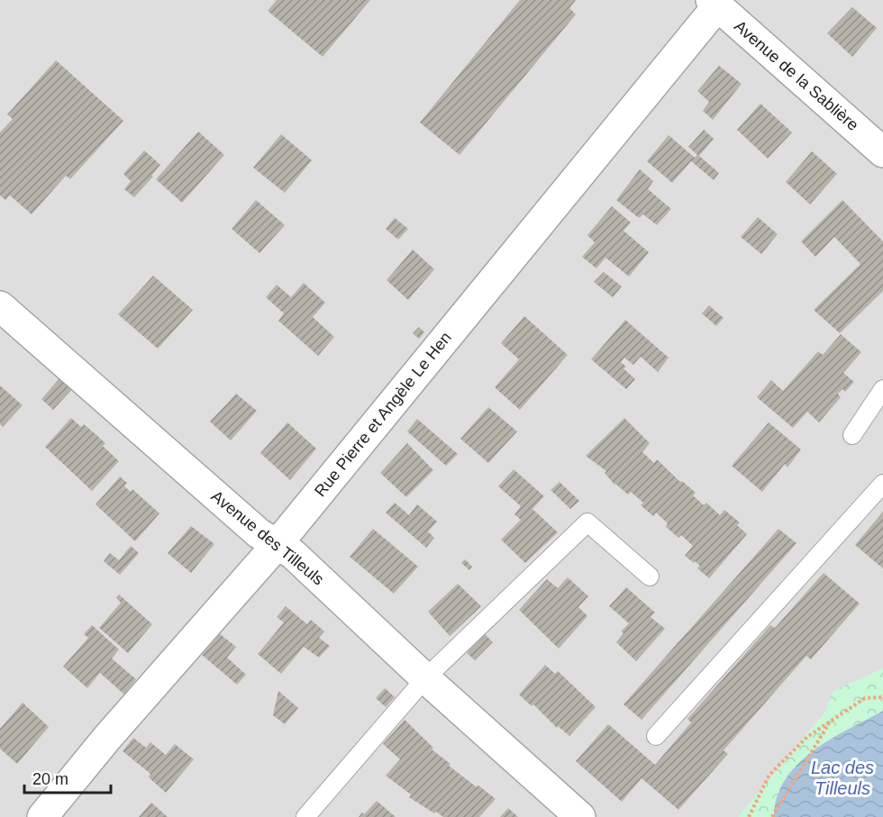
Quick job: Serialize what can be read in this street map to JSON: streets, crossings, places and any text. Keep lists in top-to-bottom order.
{
  "streets": {
    "street": ["Avenue de la Sablière", "Rue Pierre et Angèle Le Hen", "Avenue des Tilleuls"]
  },
  "crossings": [
    ["Avenue de la Sablière", "Rue Pierre et Angèle Le Hen"],
    ["Rue Pierre et Angèle Le Hen", "Avenue des Tilleuls"]
  ],
  "water": ["Lac des Tilleuls"],
  "scale_bar": "20 m"
}
